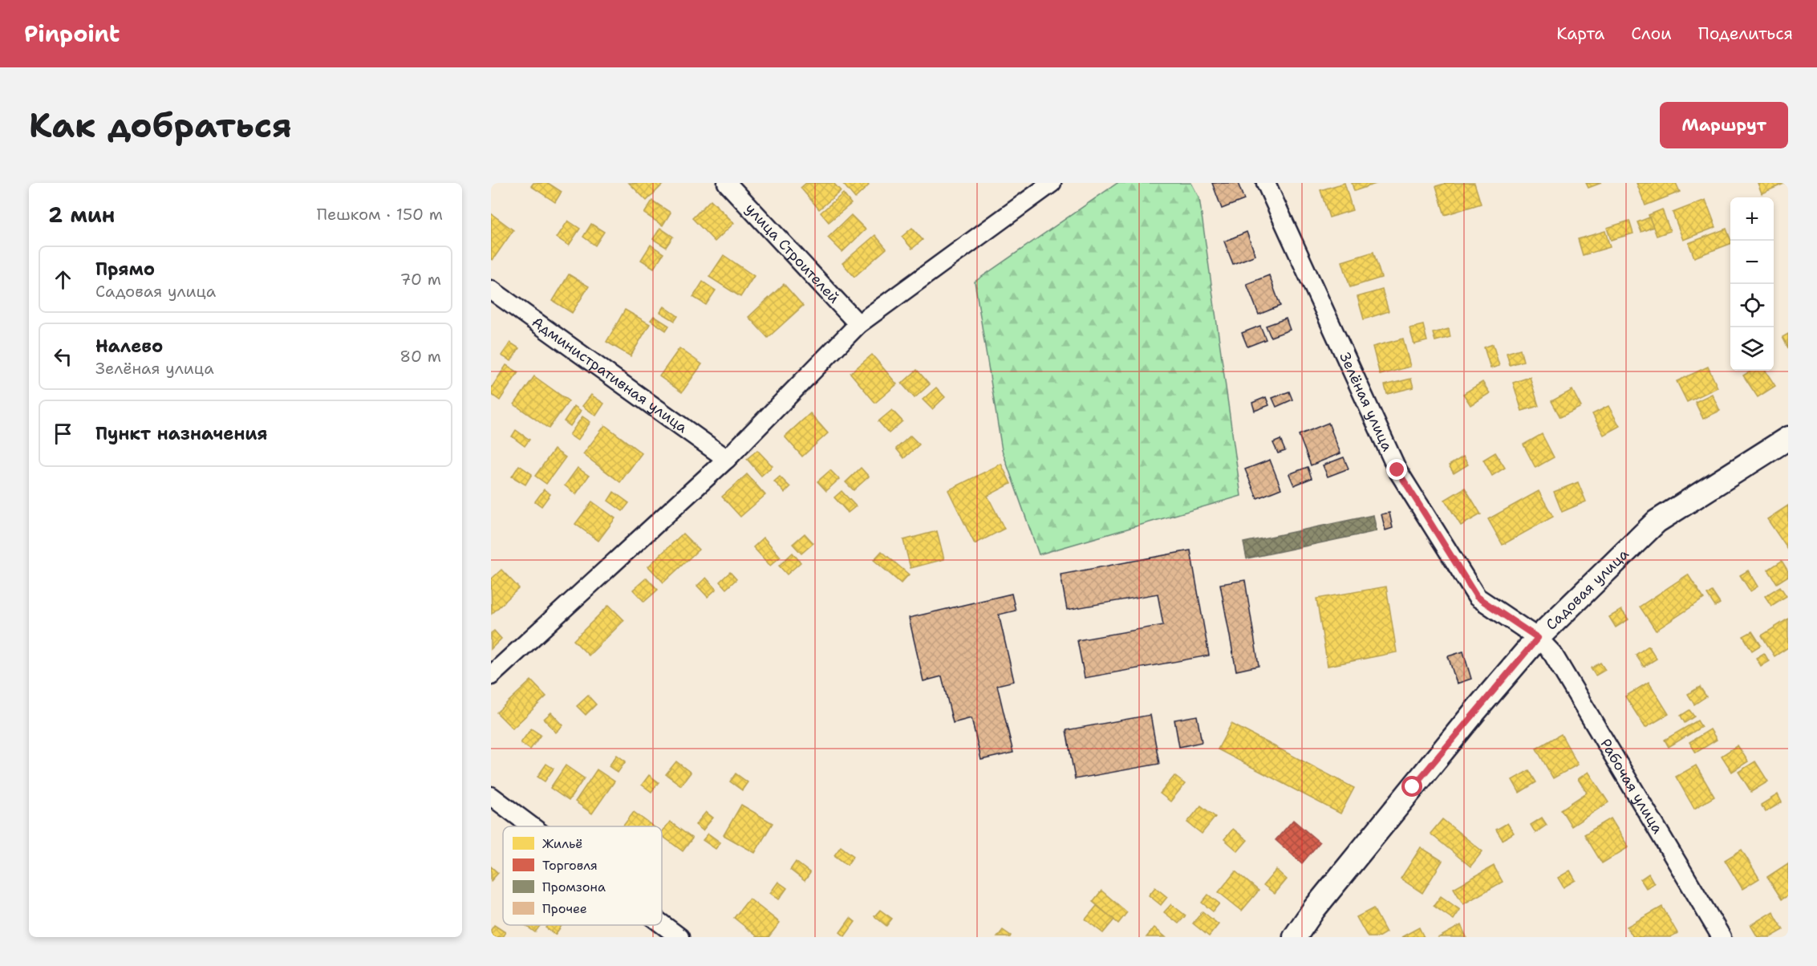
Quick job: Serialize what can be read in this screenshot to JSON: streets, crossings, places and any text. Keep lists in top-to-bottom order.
{
  "streets": {
    "street": [
      "улица Строителей",
      "Административная улица",
      "Зелёная улица",
      "Садовая улица",
      "Рабочая улица"
    ]
  },
  "crossings": [
    ["Зелёная улица", "Садовая улица"],
    ["Зелёная улица", "Рабочая улица"],
    ["Садовая улица", "Рабочая улица"]
  ],
  "legend": [
    "Жильё",
    "Торговля",
    "Промзона",
    "Прочее"
  ],
  "page": {
    "header": "Pinpoint",
    "nav": ["Карта", "Слои", "Поделиться"],
    "buttons": "Маршрут",
    "title": "Как добраться",
    "heading": ["2 мин", "Пешком · 150 m"],
    "map_buttons": ["+", "−"],
    "list": [
      ["Прямо", "Садовая улица", "70 m"],
      ["Налево", "Зелёная улица", "80 m"],
      "Пункт назначения"
    ]
  }
}
